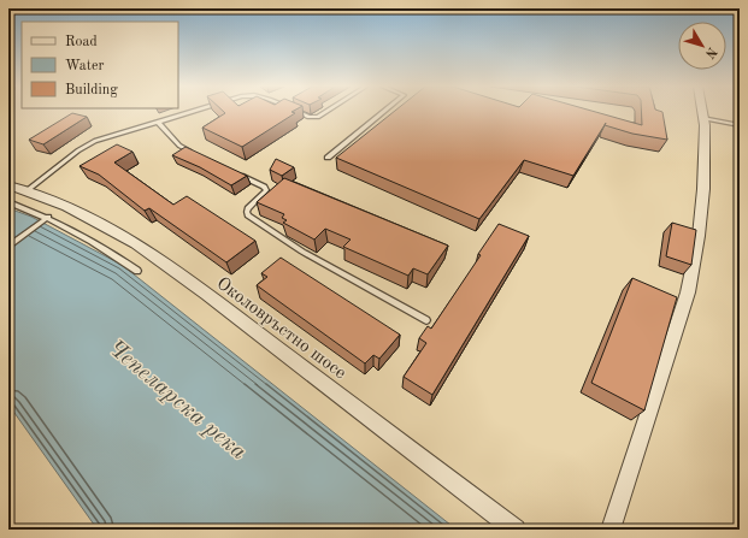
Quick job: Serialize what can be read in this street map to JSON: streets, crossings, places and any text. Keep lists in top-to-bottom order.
{
  "streets": {
    "street": ["Околовръстно шосе"]
  },
  "water": ["Чепеларска река"],
  "legend": ["Road", "Water", "Building"],
  "north": "bottom right"
}
